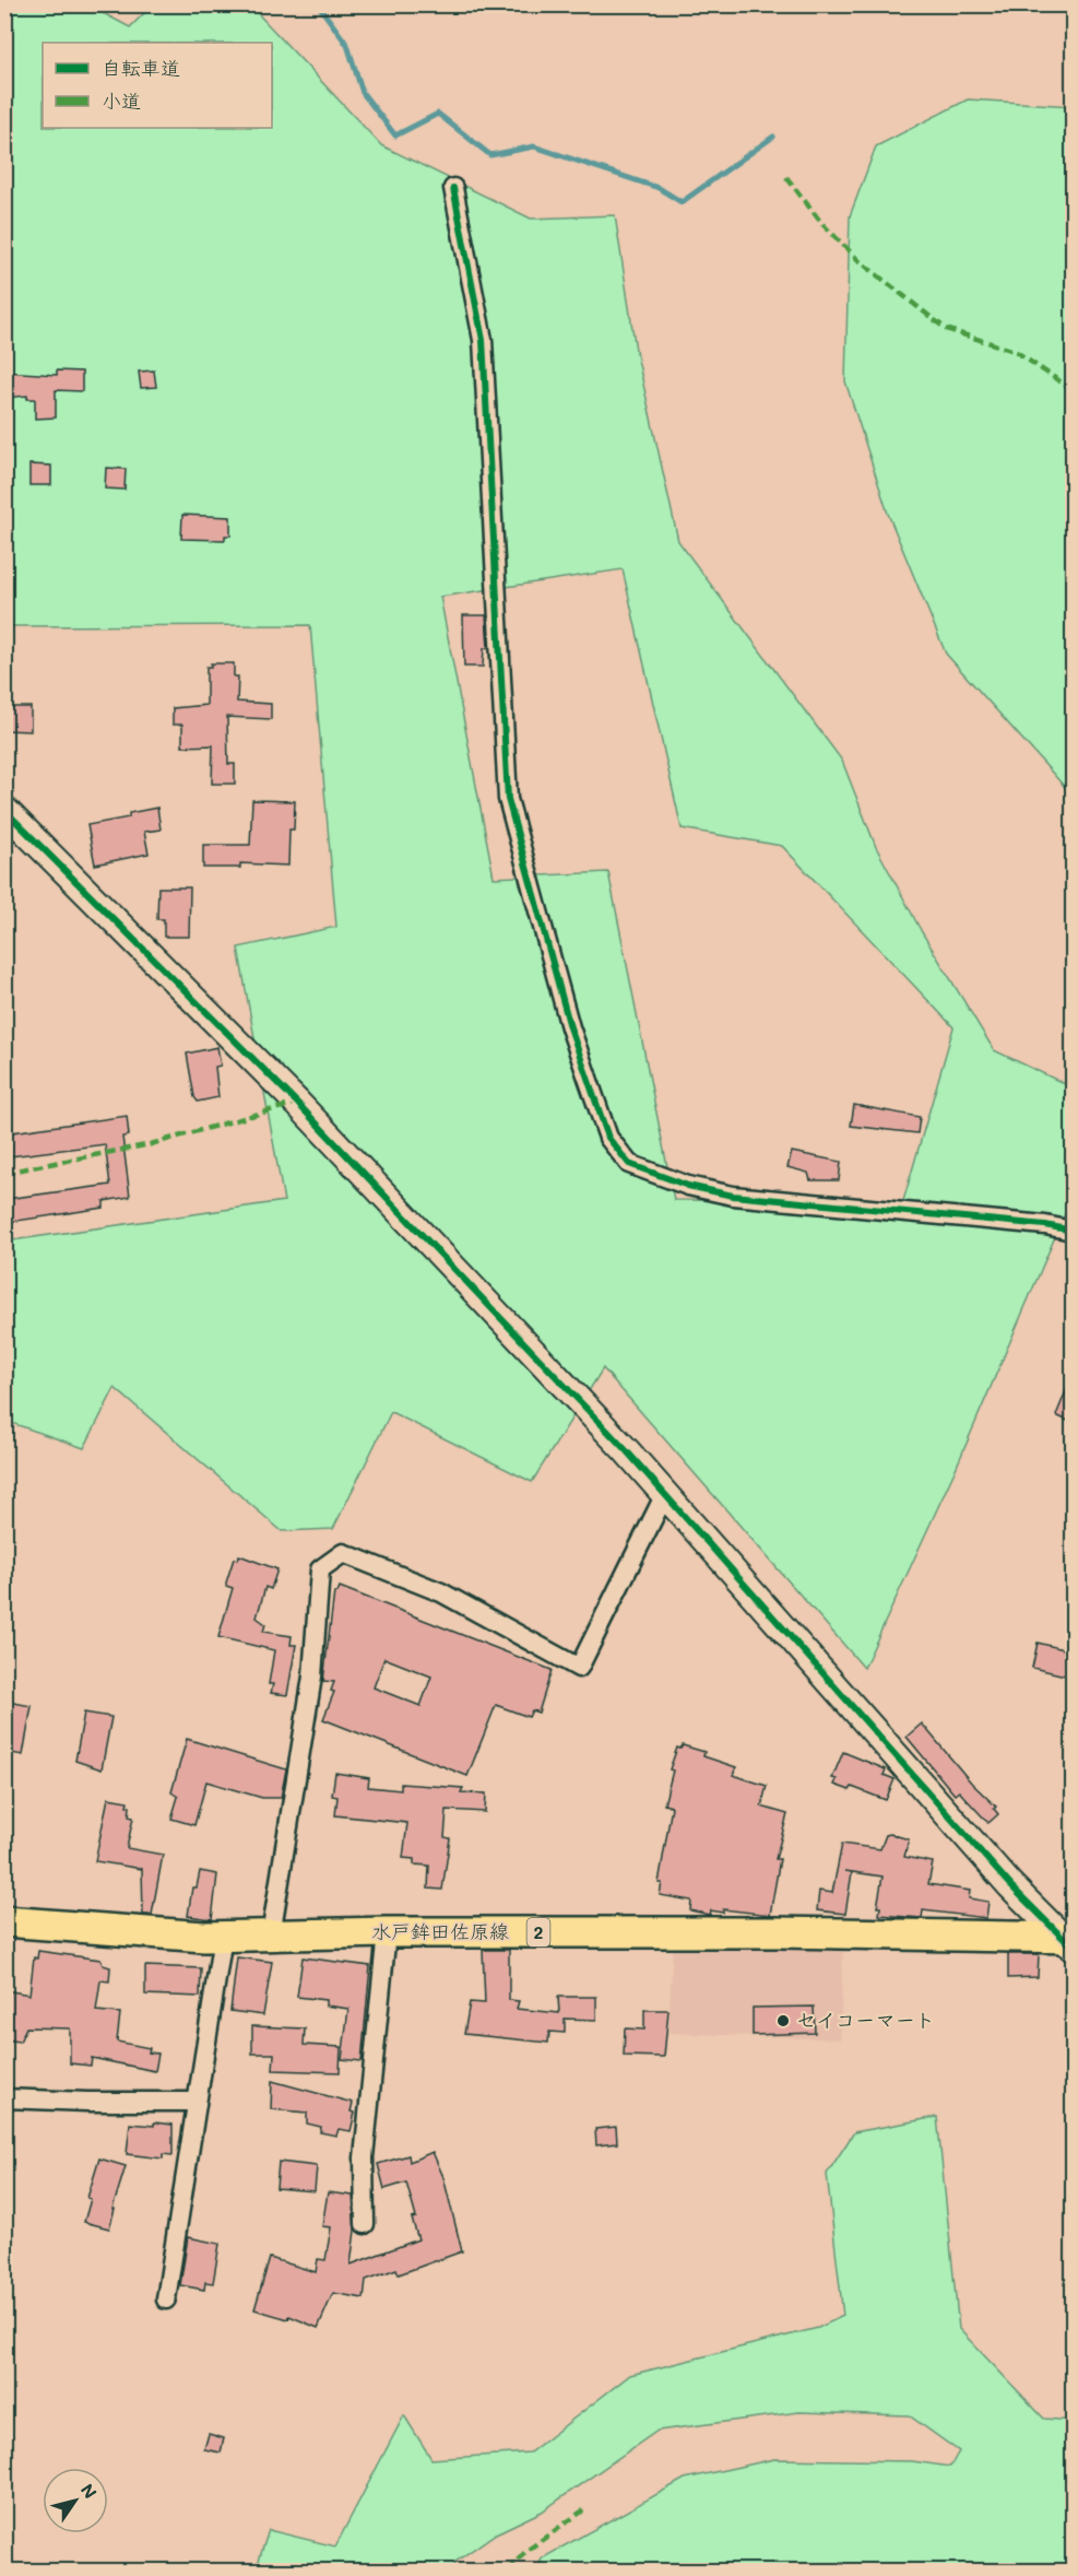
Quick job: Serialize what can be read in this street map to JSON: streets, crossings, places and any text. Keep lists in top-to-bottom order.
{
  "streets": {
    "main road": ["水戸鉾田佐原線", "2"]
  },
  "places": ["セイコーマート"],
  "legend": ["自転車道", "小道"],
  "north": "top right"
}
